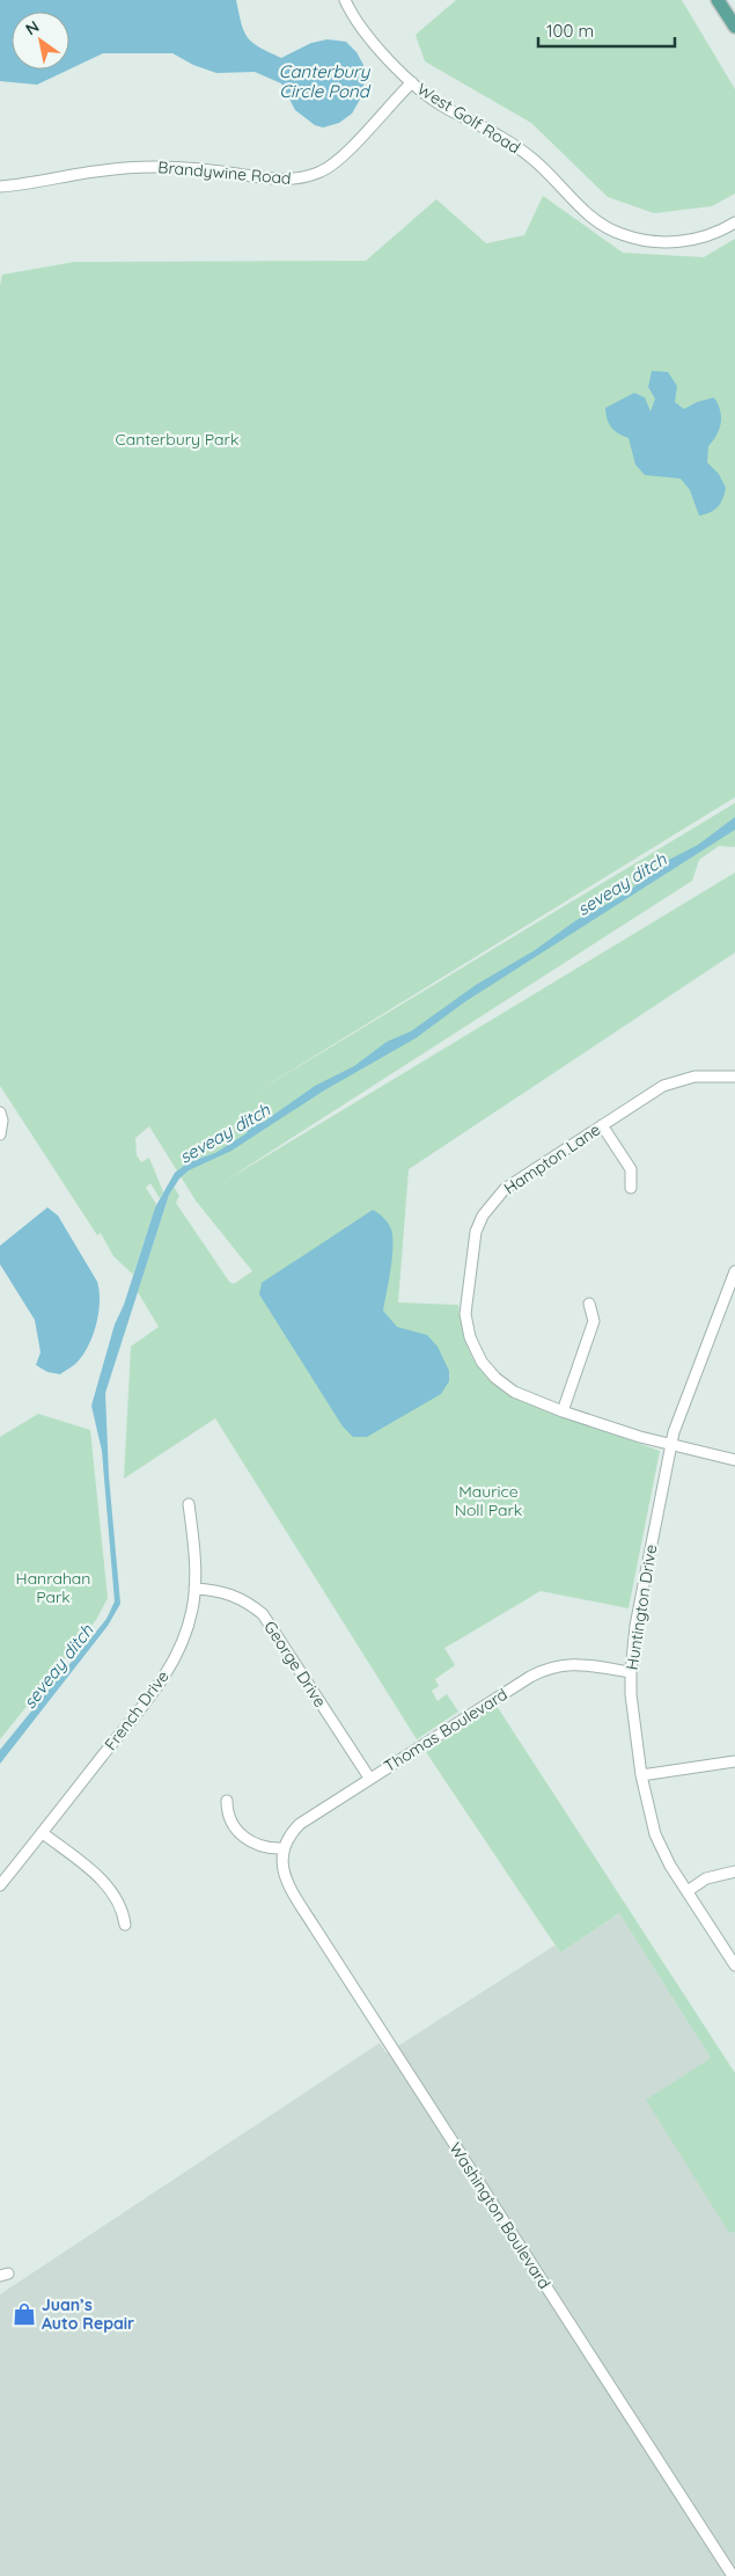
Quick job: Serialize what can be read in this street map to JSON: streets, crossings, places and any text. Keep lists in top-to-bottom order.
{
  "streets": {
    "street": [
      "West Golf Road",
      "Brandywine Road",
      "Hampton Lane",
      "Huntington Drive",
      "George Drive",
      "French Drive",
      "Thomas Boulevard",
      "Washington Boulevard"
    ]
  },
  "crossings": [
    ["West Golf Road", "Brandywine Road"],
    ["Hampton Lane", "Huntington Drive"],
    ["Huntington Drive", "Thomas Boulevard"],
    ["George Drive", "French Drive"],
    ["George Drive", "Thomas Boulevard"],
    ["Thomas Boulevard", "Washington Boulevard"]
  ],
  "water": ["Canterbury Circle Pond", "seveay ditch"],
  "parks": ["Canterbury Park", "Maurice Noll Park", "Hanrahan Park"],
  "places": {
    "shop": ["Juan’s Auto Repair"]
  },
  "scale_bar": "100 m",
  "north": "top left"
}
